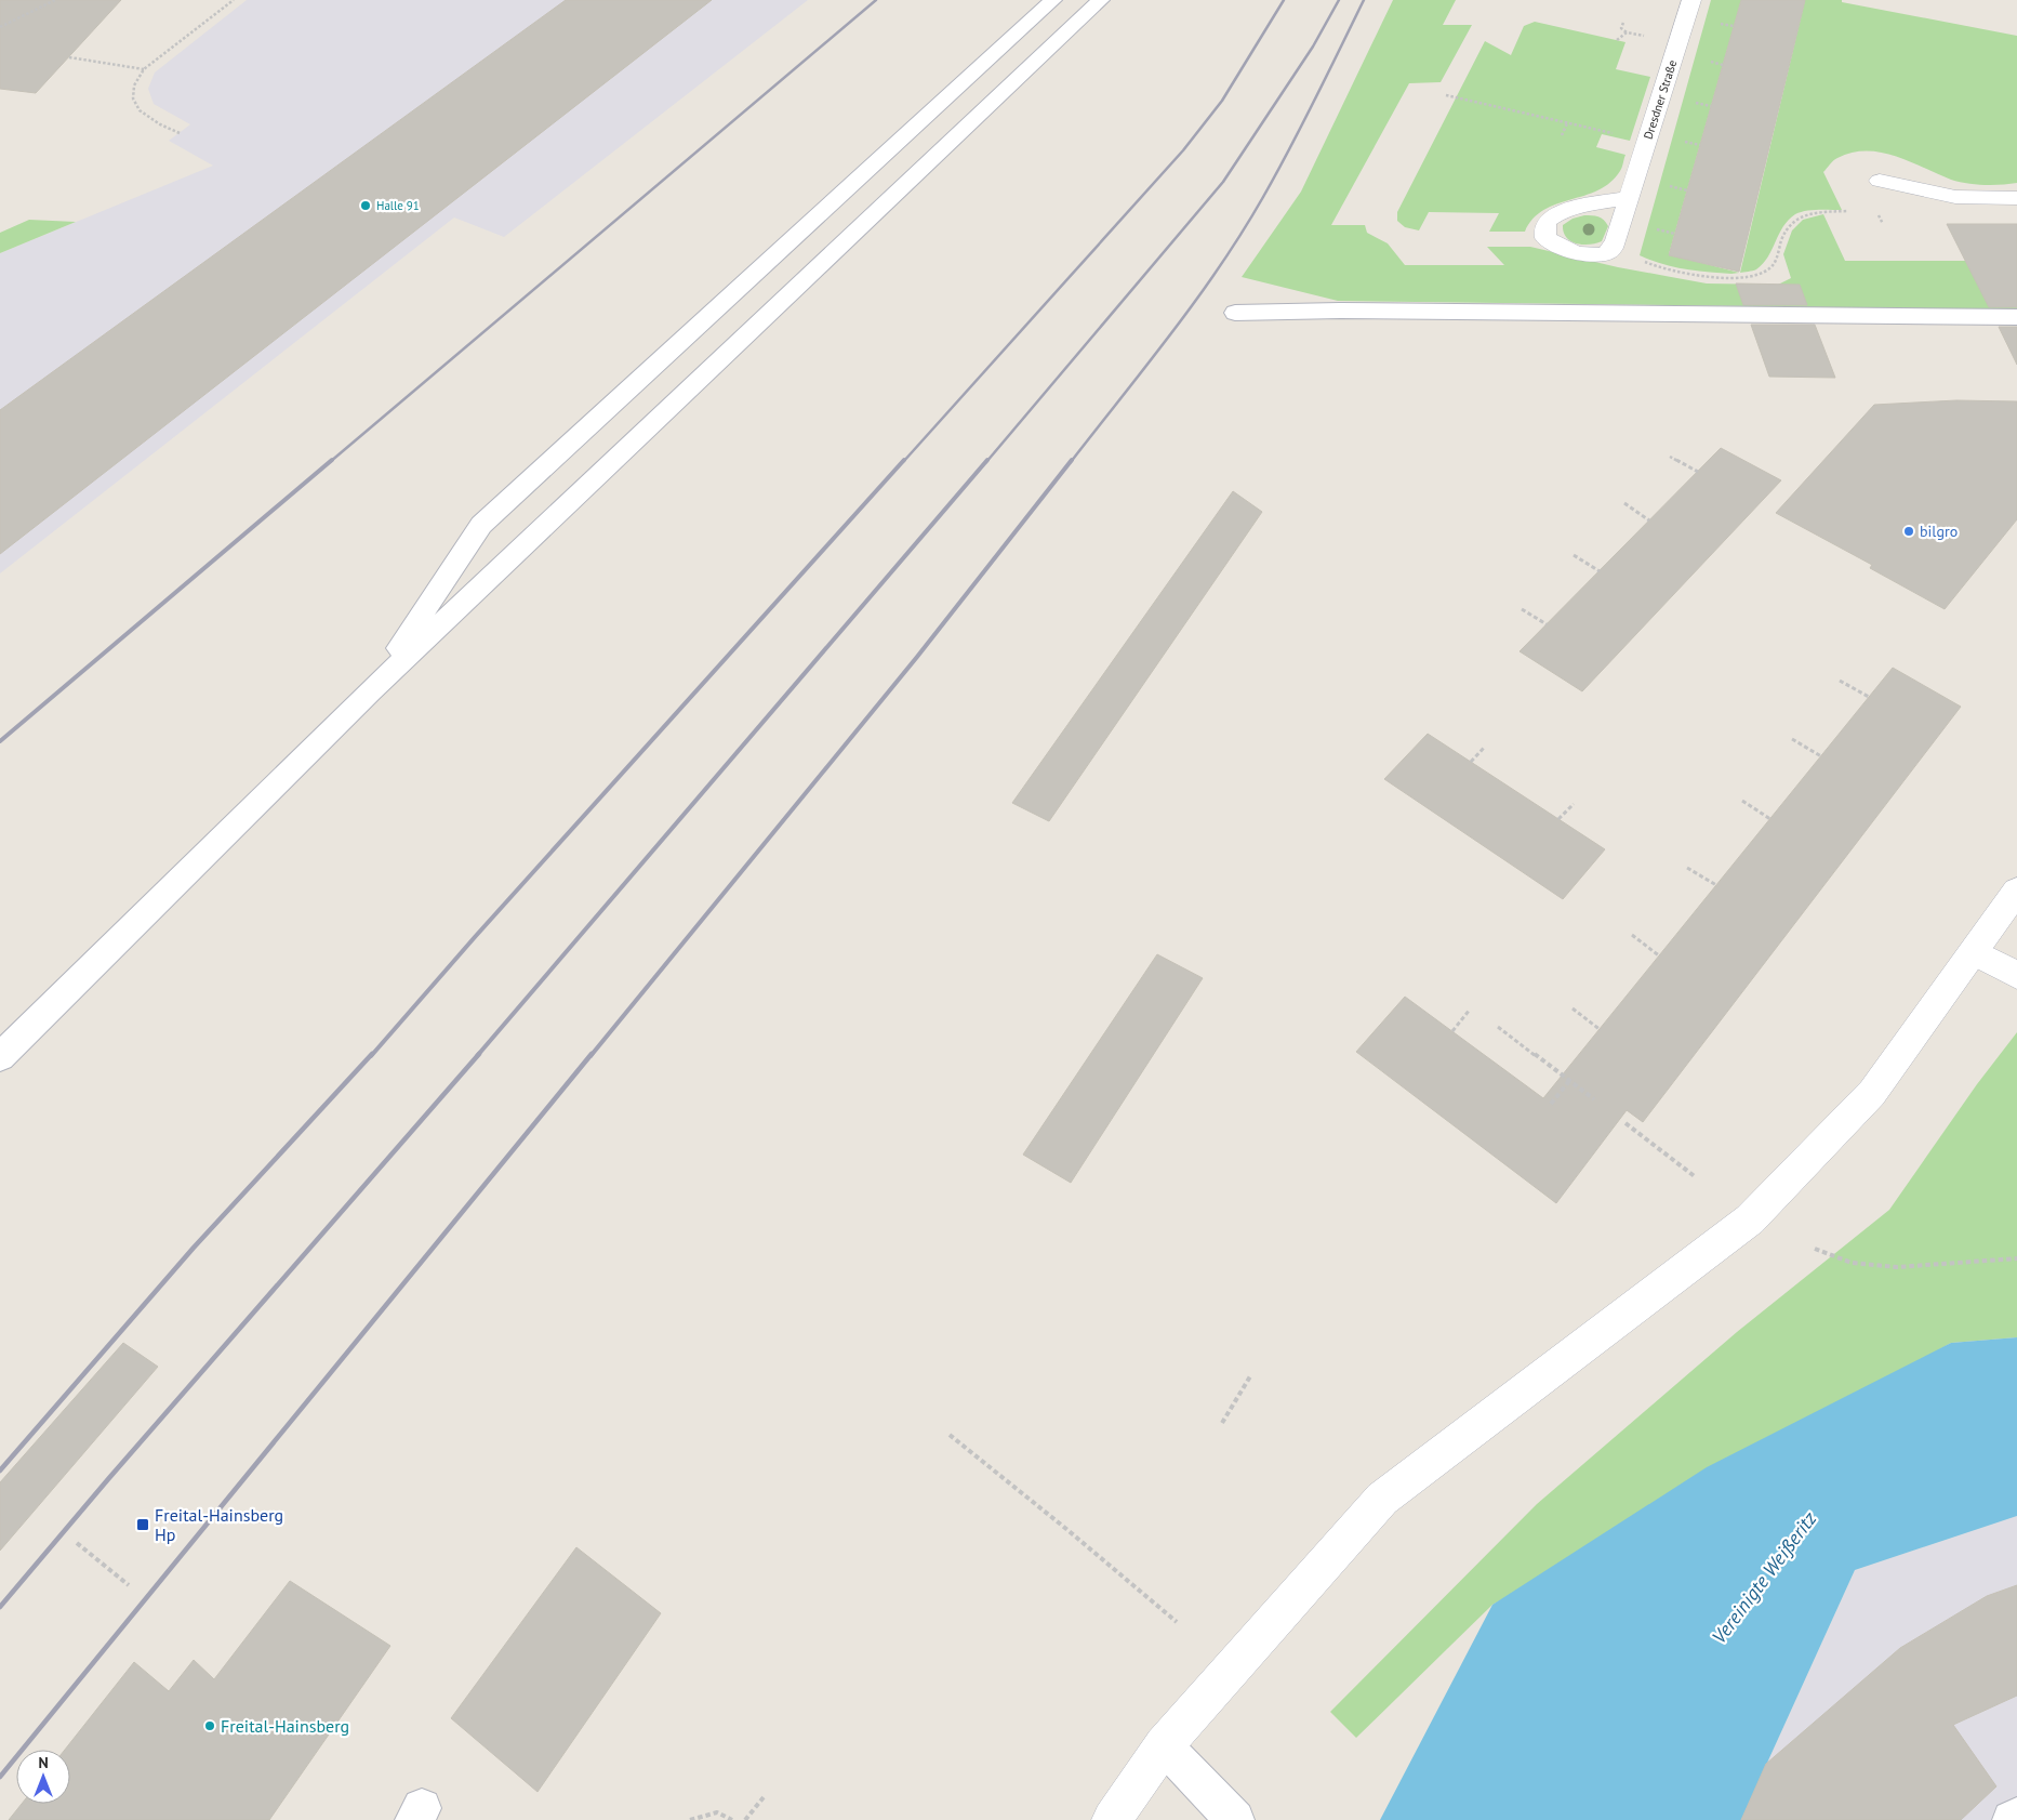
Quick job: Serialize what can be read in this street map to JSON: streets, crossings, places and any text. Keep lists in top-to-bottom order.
{
  "streets": {
    "main road": ["Dresdner Straße"]
  },
  "water": ["Vereinigte Weißeritz"],
  "places": {
    "other": ["Halle 91", "bilgro", "Freital-Hainsberg"],
    "transit": ["Freital-Hainsberg Hp"]
  },
  "north": "top"
}
